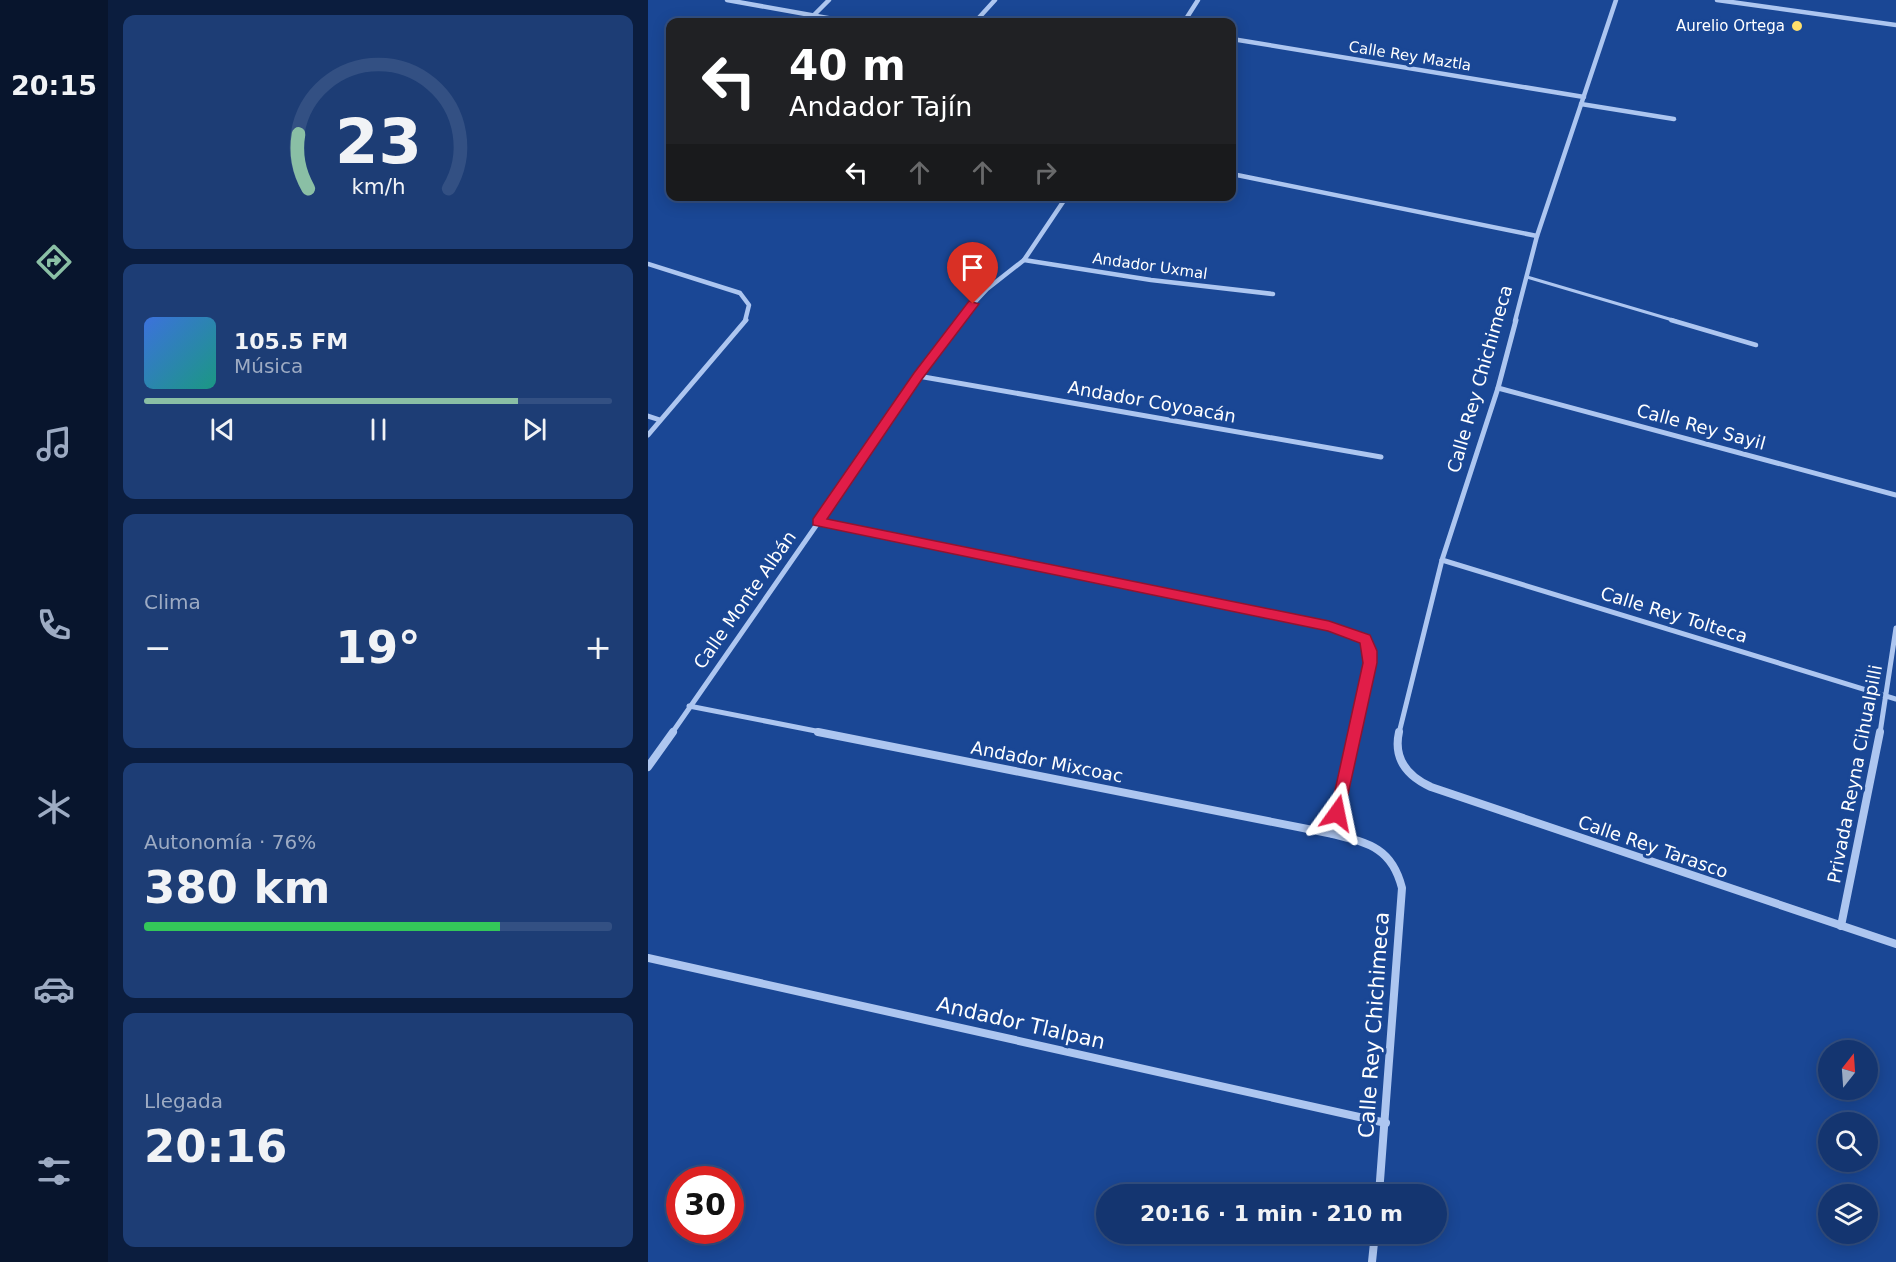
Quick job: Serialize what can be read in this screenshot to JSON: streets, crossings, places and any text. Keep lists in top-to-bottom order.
{
  "streets": {
    "street": [
      "Calle Rey Maztla",
      "Andador Uxmal",
      "Calle Rey Chichimeca",
      "Andador Coyoacán",
      "Calle Rey Sayil",
      "Calle Monte Albán",
      "Calle Rey Tolteca",
      "Andador Mixcoac",
      "Privada Reyna Cihualpilli",
      "Calle Rey Tarasco",
      "Andador Tlalpan"
    ]
  },
  "crossings": [
    ["Calle Rey Maztla", "Calle Rey Chichimeca"],
    ["Andador Uxmal", "Calle Monte Albán"],
    ["Calle Rey Chichimeca", "Calle Rey Sayil"],
    ["Calle Rey Chichimeca", "Calle Rey Tolteca"],
    ["Calle Rey Chichimeca", "Andador Mixcoac"],
    ["Calle Rey Chichimeca", "Calle Rey Tarasco"],
    ["Calle Rey Chichimeca", "Andador Tlalpan"],
    ["Andador Coyoacán", "Calle Monte Albán"],
    ["Calle Monte Albán", "Andador Mixcoac"],
    ["Calle Rey Tolteca", "Privada Reyna Cihualpilli"],
    ["Privada Reyna Cihualpilli", "Calle Rey Tarasco"]
  ],
  "places": ["Aurelio Ortega"],
  "north": "top",
  "page": {
    "tabs": "20:15",
    "turn": ["40 m", "Andador Tajín"],
    "song": ["105.5 FM", "Música"],
    "tile": [
      "Clima",
      ["Autonomía · 76%", "380 km"],
      ["Llegada", "20:16"]
    ],
    "heat": ["−", "19°", "+"],
    "limit": "30",
    "trip": "20:16 · 1 min · 210 m",
    "gauge": ["23", "km/h"]
  }
}
